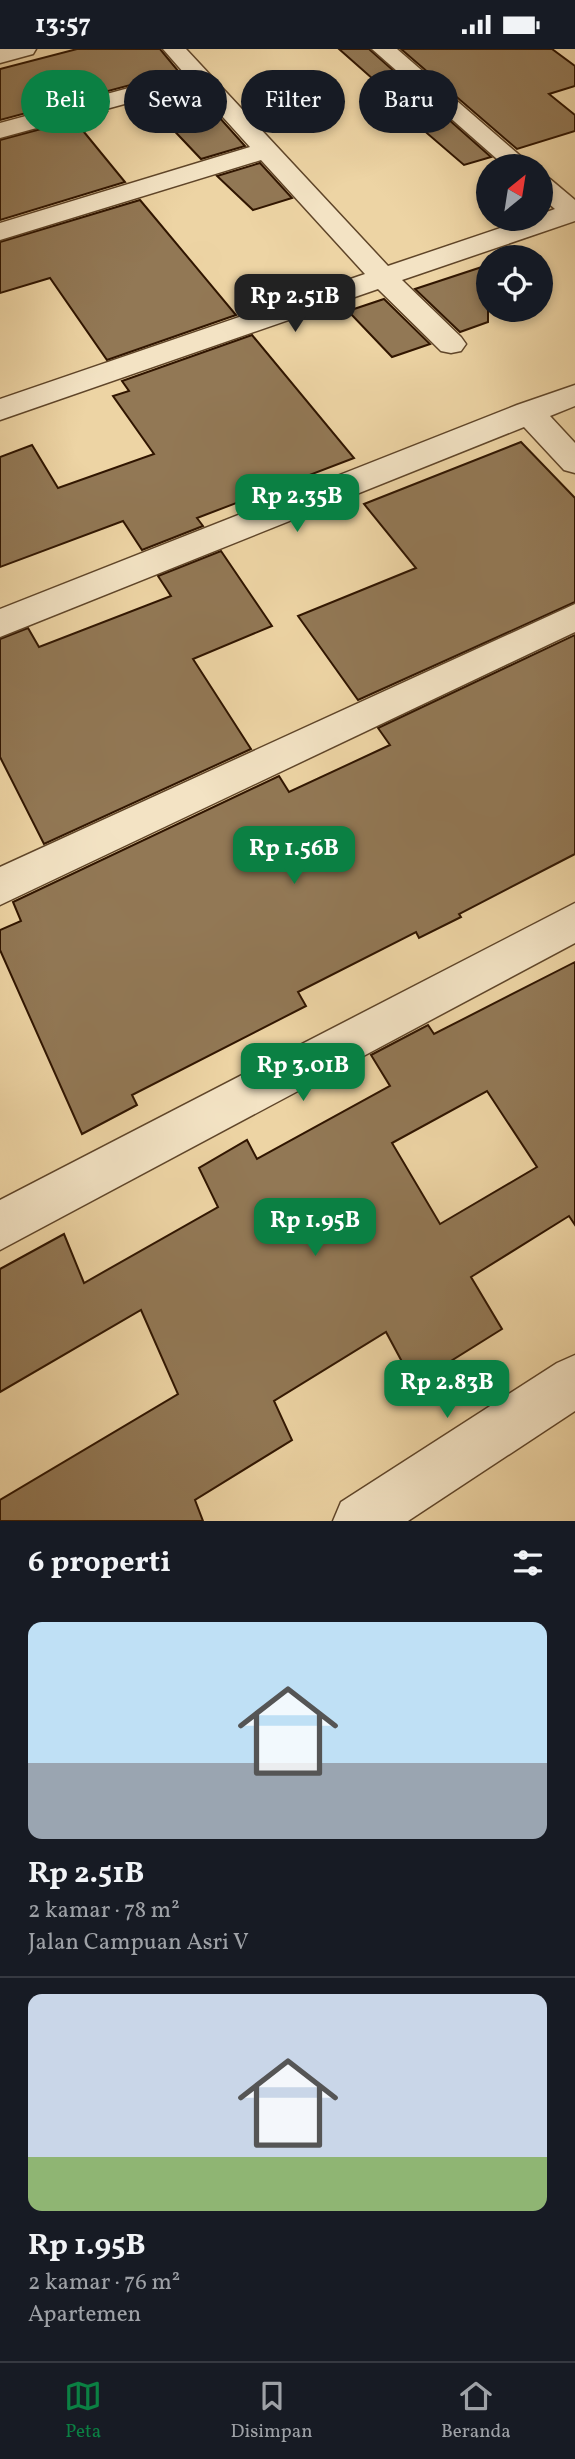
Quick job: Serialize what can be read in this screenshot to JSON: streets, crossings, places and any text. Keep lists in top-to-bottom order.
{
  "north": "top right",
  "page": {
    "status": "13:57",
    "chip": [
      "Beli",
      "Sewa",
      "Filter",
      "Baru"
    ],
    "price": [
      "Rp 2.51B",
      "Rp 2.35B",
      "Rp 1.56B",
      "Rp 3.01B",
      "Rp 1.95B",
      "Rp 2.83B"
    ],
    "heading": "6 properti",
    "list": [
      {
        "name": "Rp 2.51B",
        "note": "2 kamar · 78 m² · Jalan Campuan Asri V"
      },
      {
        "name": "Rp 1.95B",
        "note": "2 kamar · 76 m² · Apartemen"
      }
    ],
    "tabs": ["Peta", "Disimpan", "Beranda"]
  }
}
